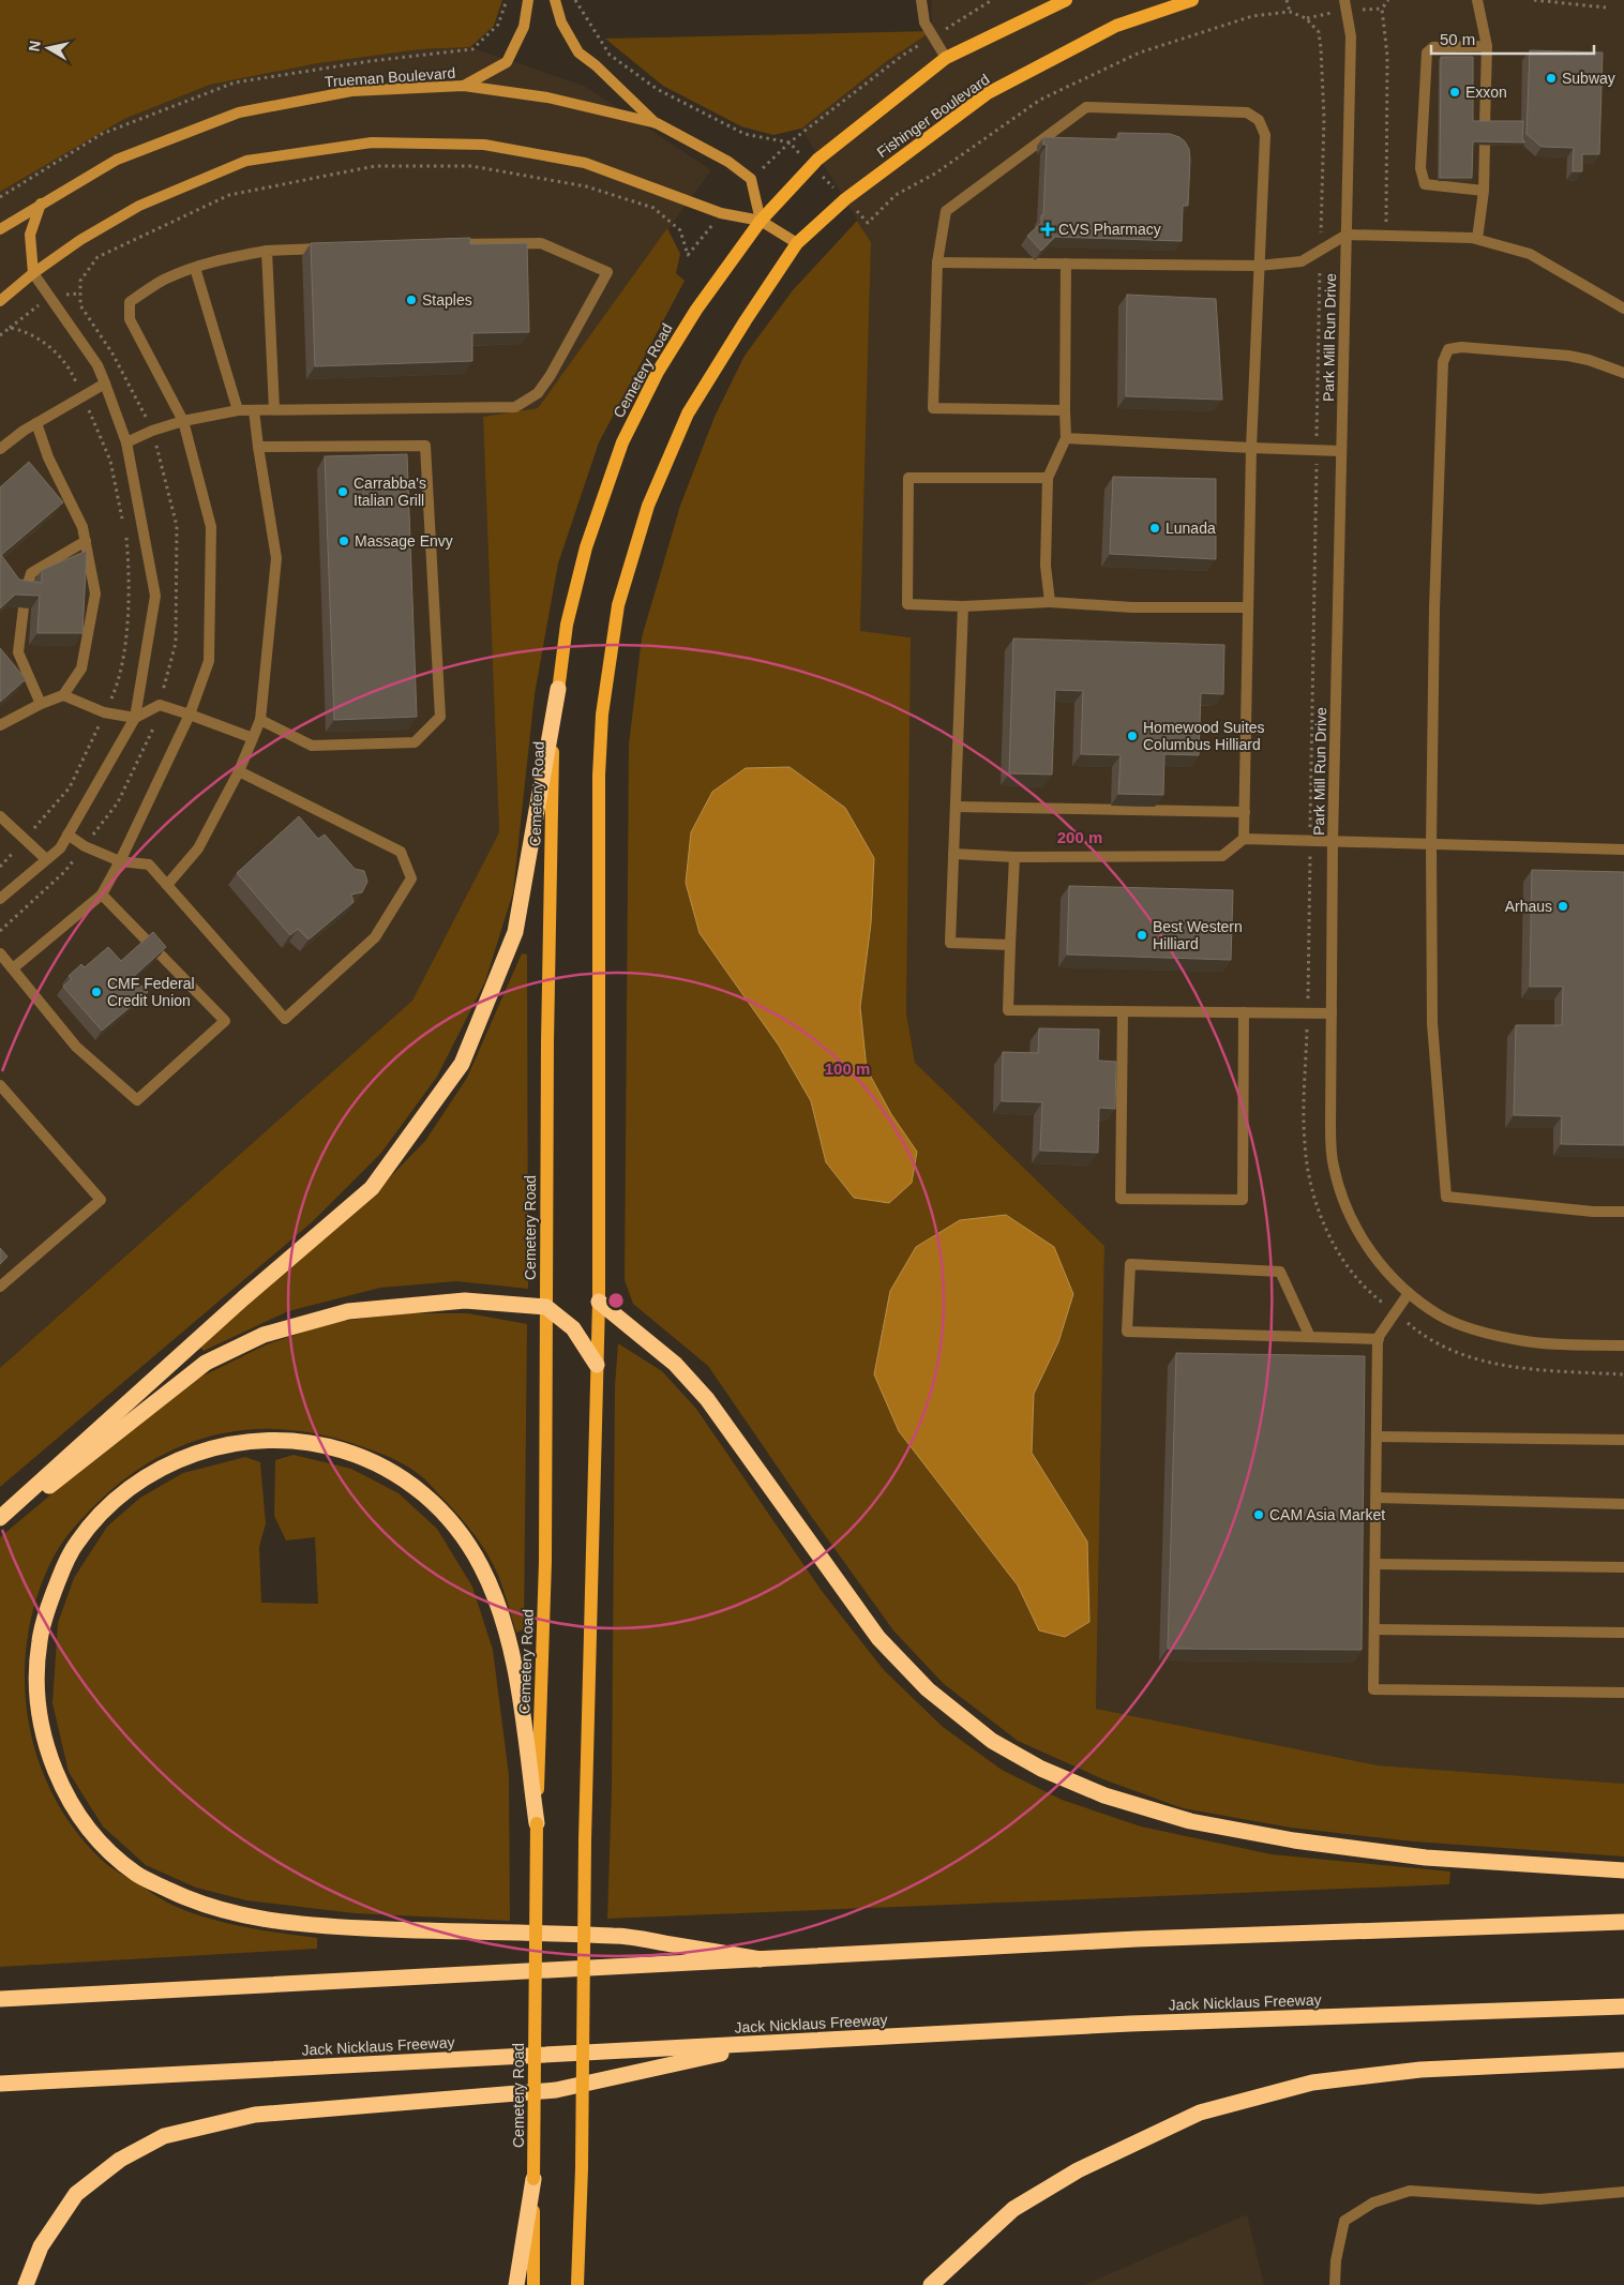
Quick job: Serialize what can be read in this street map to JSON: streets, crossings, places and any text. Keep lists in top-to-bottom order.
{
  "streets": {
    "highway": ["Jack Nicklaus Freeway"],
    "main road": ["Trueman Boulevard", "Fishinger Boulevard", "Cemetery Road"],
    "street": ["Park Mill Run Drive"]
  },
  "crossings": [
    ["Trueman Boulevard", "Cemetery Road"]
  ],
  "places": {
    "other": [
      "Subway",
      "Exxon",
      "Staples",
      "Carrabba's Italian Grill",
      "Lunada",
      "Massage Envy",
      "Homewood Suites Columbus Hilliard",
      "Arhaus",
      "Best Western Hilliard",
      "CMF Federal Credit Union",
      "CAM Asia Market"
    ],
    "health": ["CVS Pharmacy"]
  },
  "scale_bar": "50 m",
  "north": "left",
  "rings": ["200 m", "100 m"]
}
